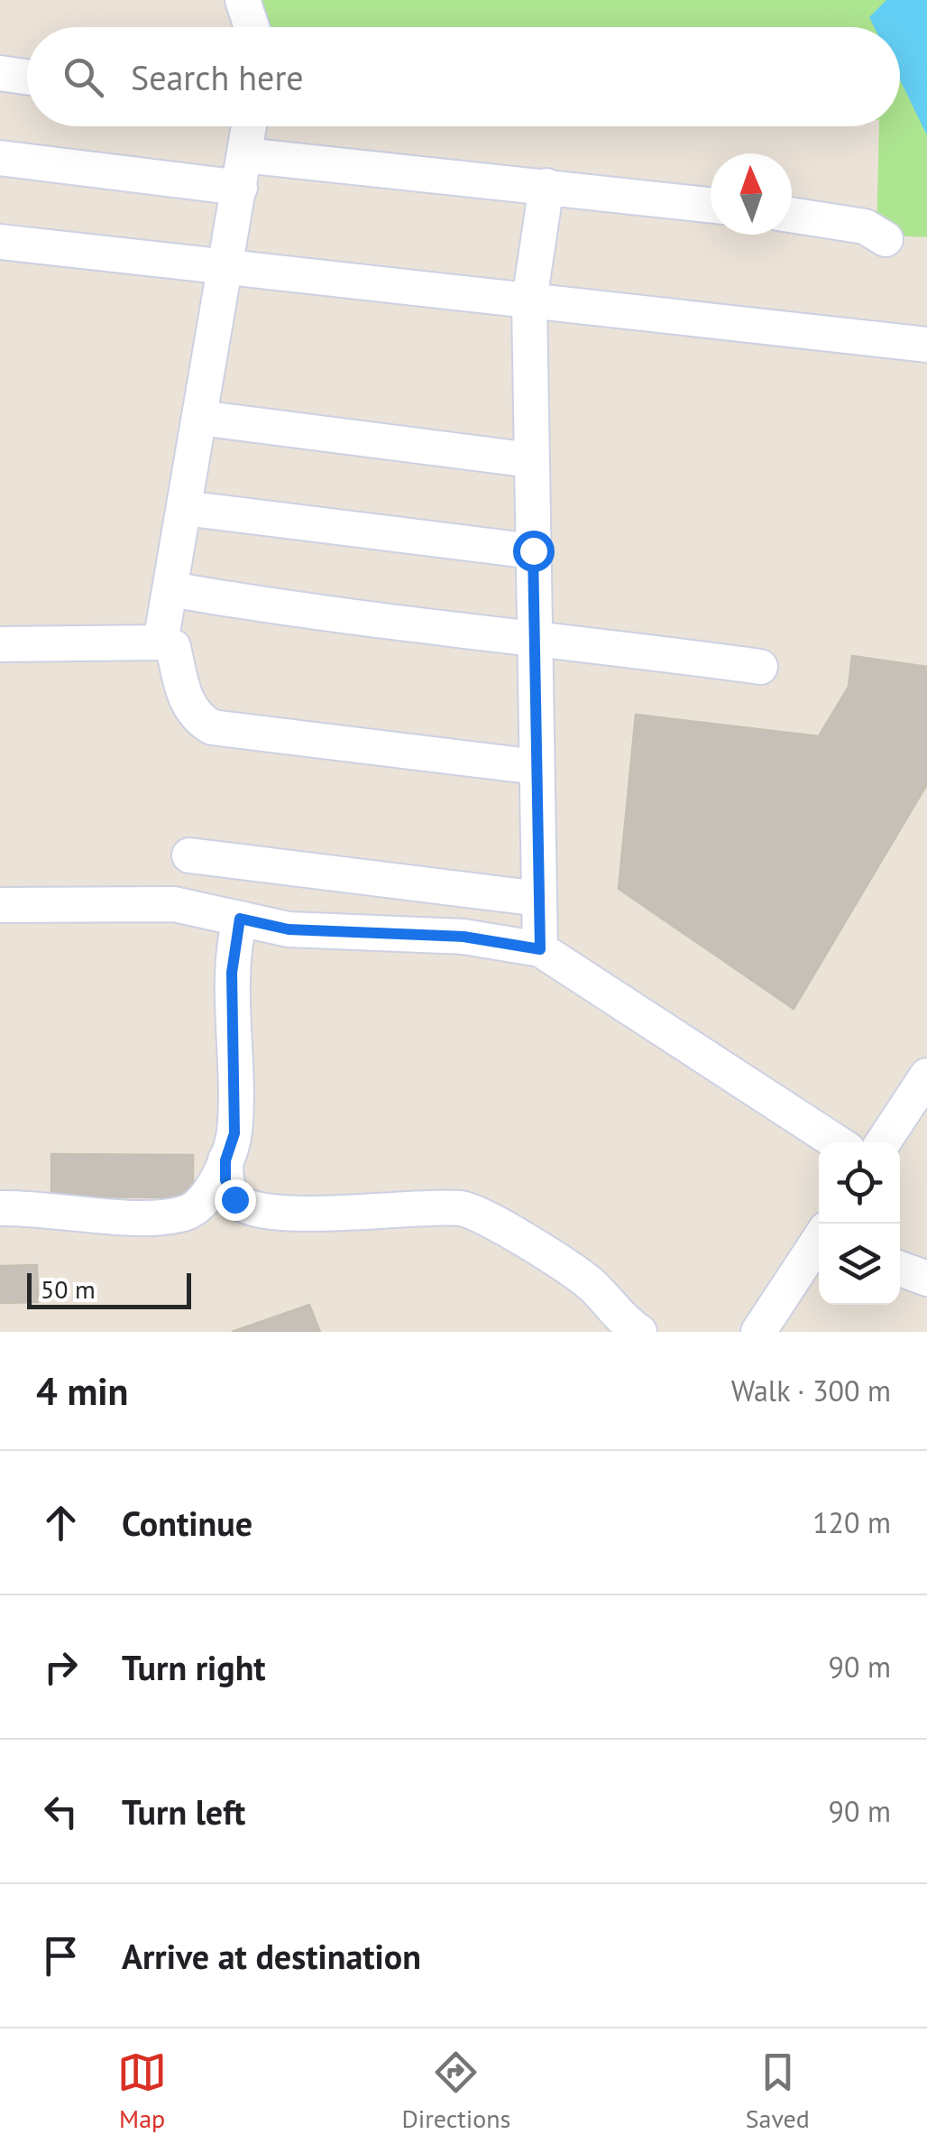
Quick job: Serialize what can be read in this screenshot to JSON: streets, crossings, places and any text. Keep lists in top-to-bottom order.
{
  "scale_bar": "50 m",
  "north": "top",
  "page": {
    "search": "Search here",
    "scale": "50 m",
    "heading": ["4 min", "Walk · 300 m"],
    "list": [
      ["Continue", "120 m"],
      ["Turn right", "90 m"],
      ["Turn left", "90 m"],
      "Arrive at destination"
    ],
    "nav": ["Map", "Directions", "Saved"]
  }
}
